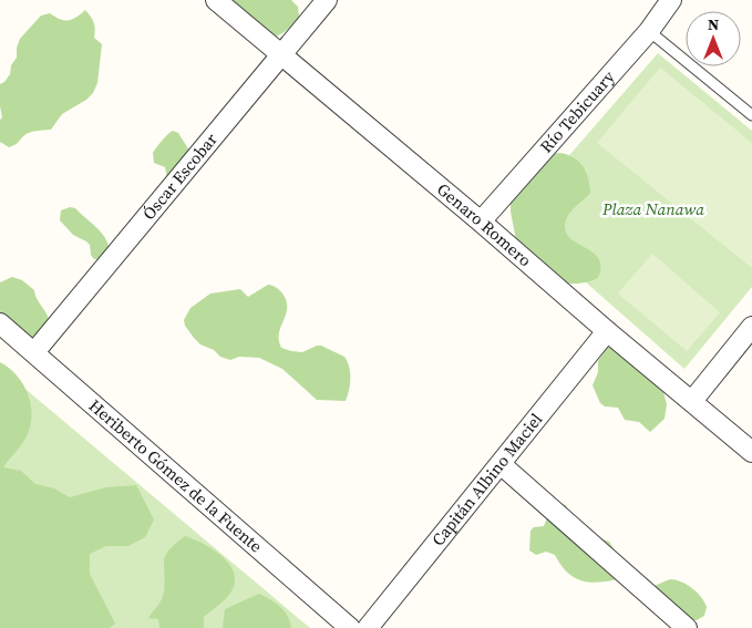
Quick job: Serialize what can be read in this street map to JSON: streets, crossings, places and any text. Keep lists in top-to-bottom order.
{
  "streets": {
    "street": [
      "Río Tebicuary",
      "Óscar Escobar",
      "Genaro Romero",
      "Heriberto Gómez de la Fuente",
      "Capitán Albino Maciel"
    ]
  },
  "crossings": [
    ["Río Tebicuary", "Genaro Romero"],
    ["Óscar Escobar", "Genaro Romero"],
    ["Óscar Escobar", "Heriberto Gómez de la Fuente"],
    ["Genaro Romero", "Capitán Albino Maciel"]
  ],
  "parks": ["Plaza Nanawa"],
  "north": "top"
}
